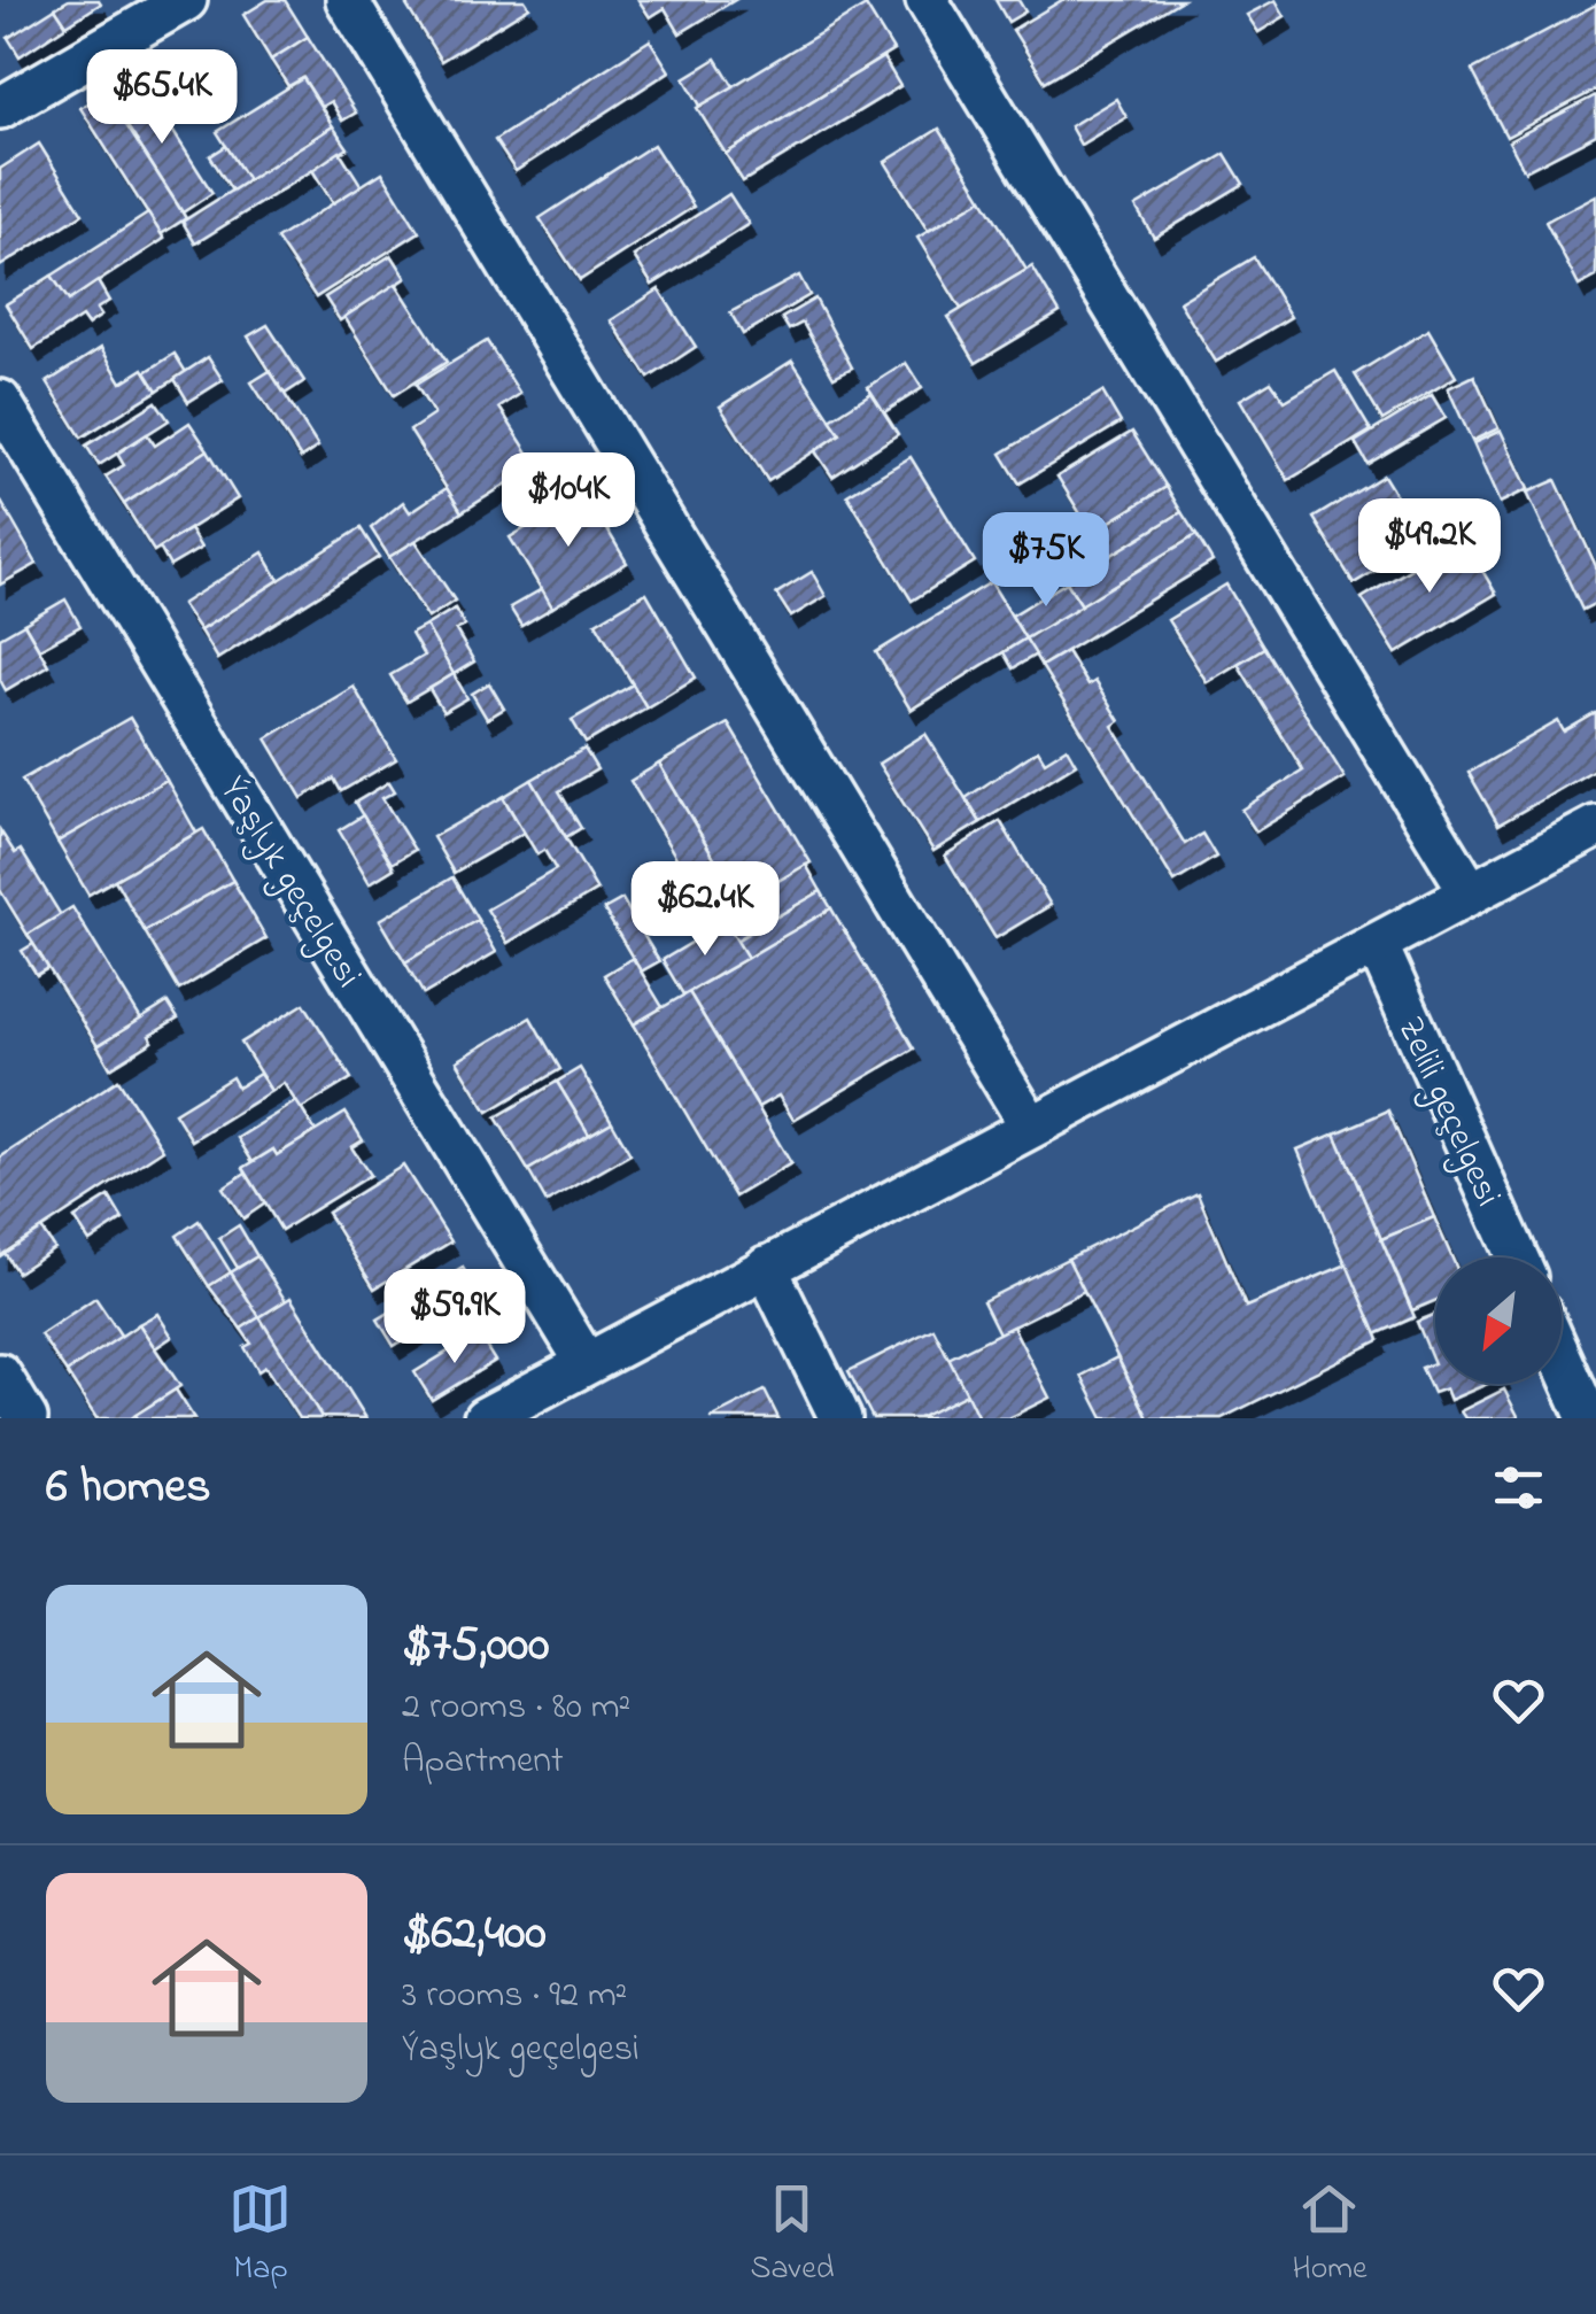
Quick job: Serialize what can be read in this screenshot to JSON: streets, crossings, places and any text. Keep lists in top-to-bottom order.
{
  "streets": {
    "street": ["Ýaşlyk geçelgesi", "Zelili geçelgesi"]
  },
  "north": "bottom left",
  "page": {
    "price": [
      "$65.4K",
      "$104K",
      "$49.2K",
      "$75K",
      "$62.4K",
      "$59.9K"
    ],
    "heading": "6 homes",
    "list": [
      {
        "name": "$75,000",
        "note": "2 rooms · 80 m² · Apartment"
      },
      {
        "name": "$62,400",
        "note": "3 rooms · 92 m² · Ýaşlyk geçelgesi"
      }
    ],
    "tabs": ["Map", "Saved", "Home"]
  }
}
